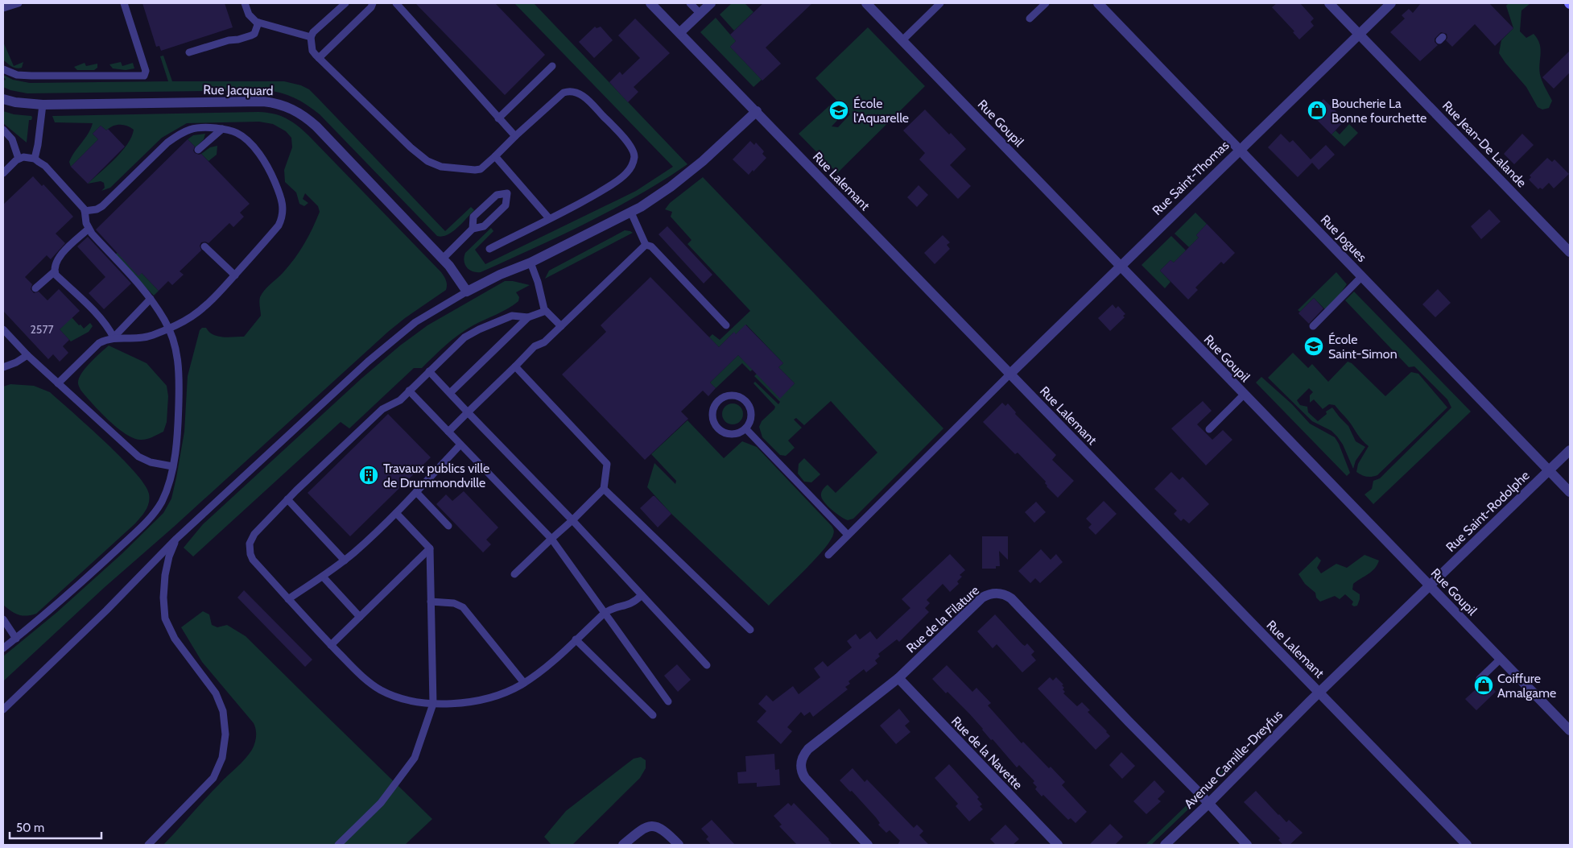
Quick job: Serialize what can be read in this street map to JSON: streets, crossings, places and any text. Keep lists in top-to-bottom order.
{
  "streets": {
    "street": [
      "Rue Jacquard",
      "Rue Goupil",
      "Rue Jean-De Lalande",
      "Rue Saint-Thomas",
      "Rue Lalemant",
      "Rue Jogues",
      "Rue Saint-Rodolphe",
      "Rue de la Filature",
      "Rue de la Navette",
      "Avenue Camille-Dreyfus"
    ]
  },
  "crossings": [
    ["Rue Goupil", "Rue Saint-Thomas"],
    ["Rue Goupil", "Rue Saint-Rodolphe"],
    ["Rue Jean-De Lalande", "Rue Saint-Thomas"],
    ["Rue Saint-Thomas", "Rue Lalemant"],
    ["Rue Saint-Thomas", "Rue Jogues"],
    ["Rue Lalemant", "Rue Saint-Rodolphe"],
    ["Rue Lalemant", "Avenue Camille-Dreyfus"],
    ["Rue Jogues", "Rue Saint-Rodolphe"],
    ["Rue Saint-Rodolphe", "Avenue Camille-Dreyfus"],
    ["Rue de la Filature", "Rue de la Navette"],
    ["Rue de la Filature", "Avenue Camille-Dreyfus"]
  ],
  "places": {
    "school or university": ["École l'Aquarelle", "École Saint-Simon"],
    "shop": ["Boucherie La Bonne fourchette", "Coiffure Amalgame"],
    "building": ["Travaux publics ville de Drummondville"]
  },
  "house_numbers": ["2577"],
  "scale_bar": "50 m"
}
